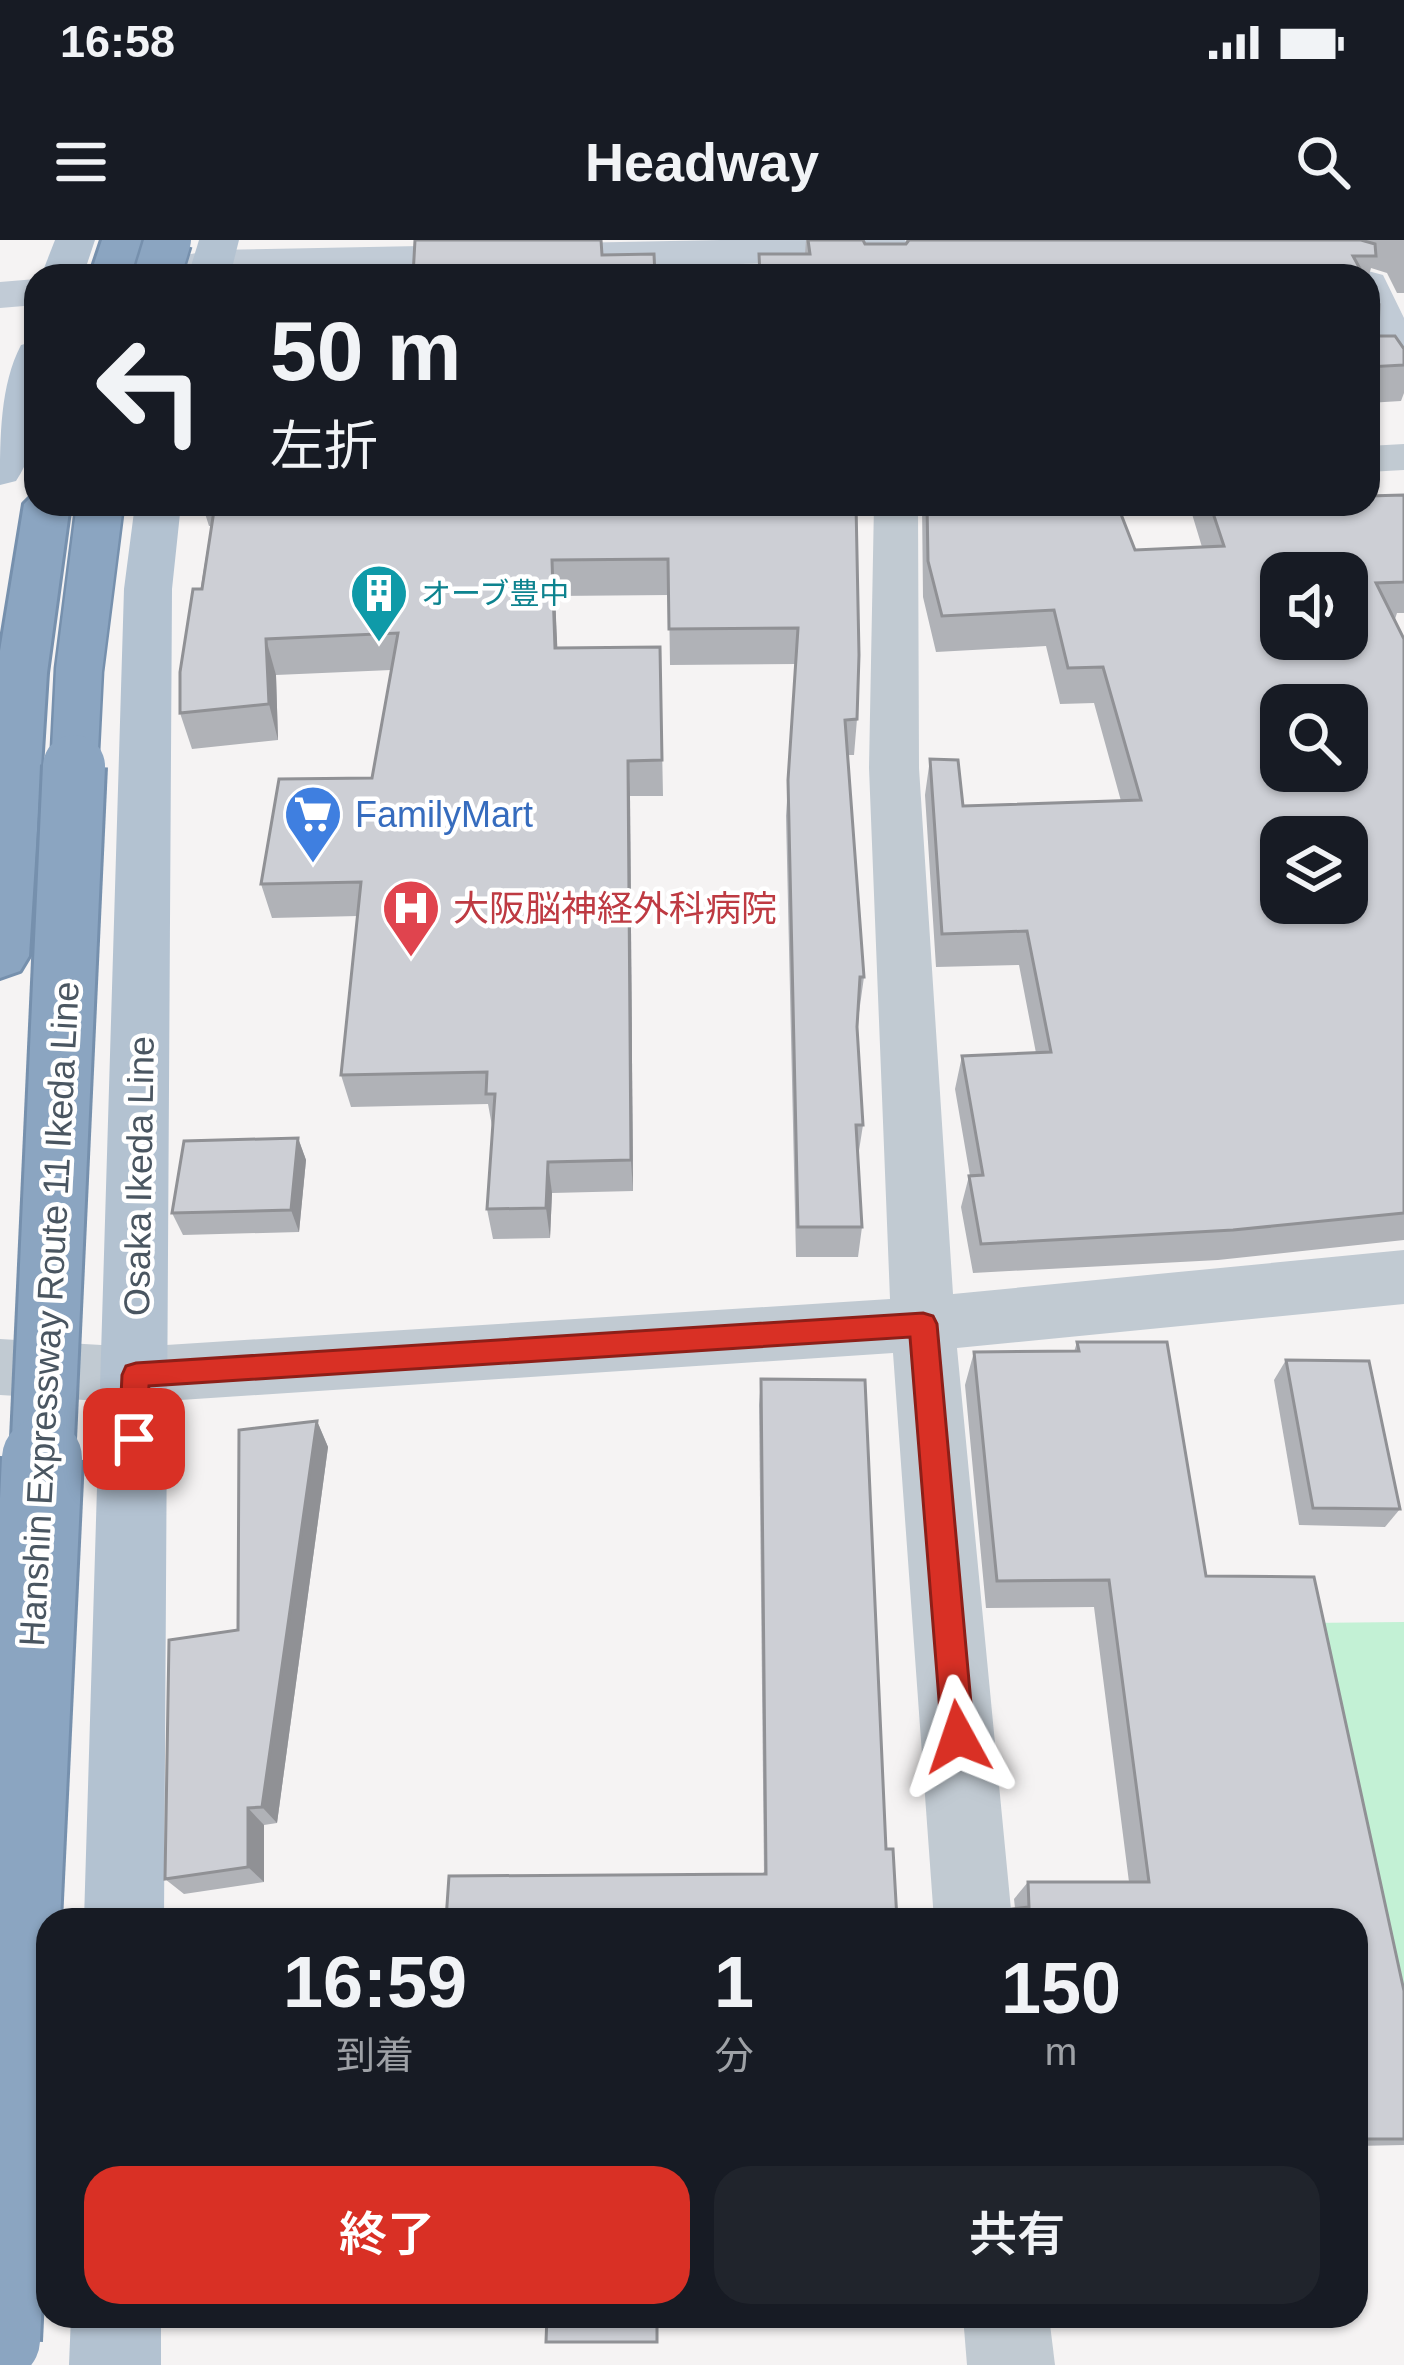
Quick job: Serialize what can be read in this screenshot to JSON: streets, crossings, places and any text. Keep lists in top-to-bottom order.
{
  "streets": {
    "highway": ["Hanshin Expressway Route 11 Ikeda Line"],
    "main road": ["Osaka Ikeda Line"]
  },
  "places": {
    "building": ["オーブ豊中"],
    "supermarket": ["FamilyMart"],
    "hospital": ["大阪脳神経外科病院"]
  },
  "page": {
    "status": "16:58",
    "header": "Headway",
    "turn": ["50 m", "左折"],
    "eta": [
      "16:59",
      "到着",
      "1",
      "分",
      "150",
      "m"
    ],
    "buttons": ["終了", "共有"]
  }
}
